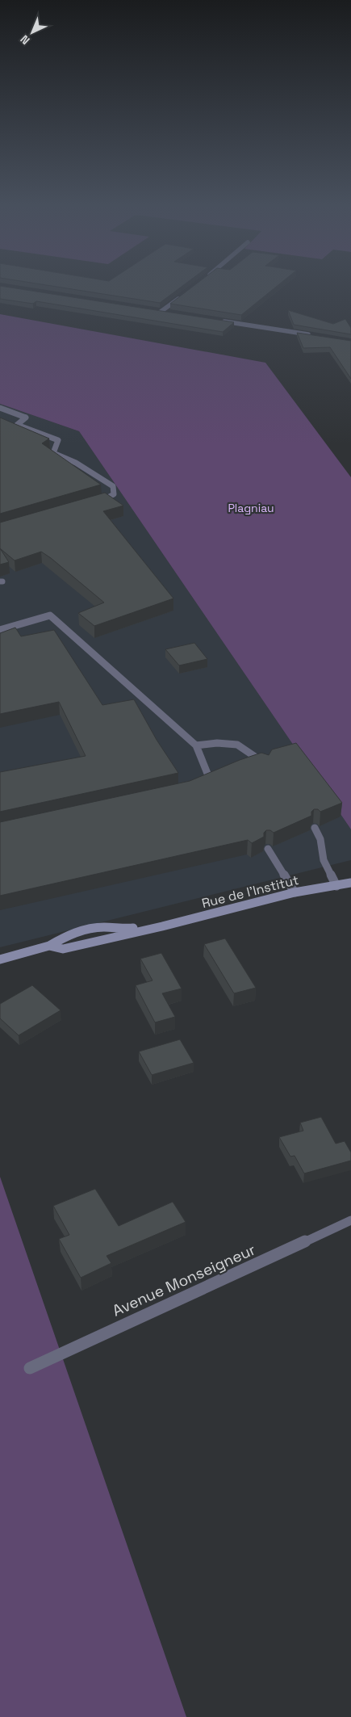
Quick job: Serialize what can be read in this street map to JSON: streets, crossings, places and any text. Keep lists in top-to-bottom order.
{
  "streets": {
    "street": ["Rue de l'Institut", "Avenue Monseigneur"]
  },
  "parks": ["Plagniau"],
  "north": "bottom left"
}
